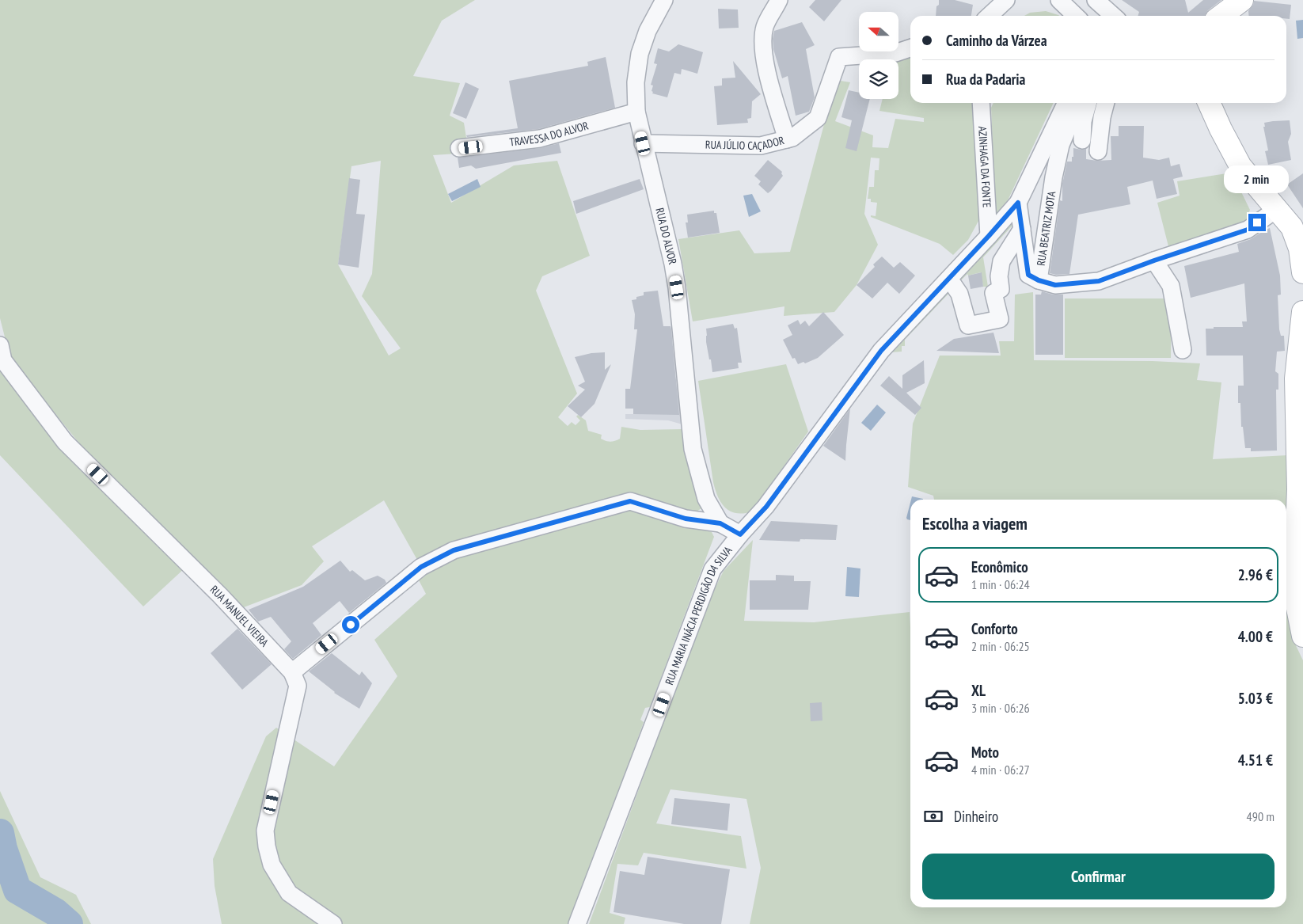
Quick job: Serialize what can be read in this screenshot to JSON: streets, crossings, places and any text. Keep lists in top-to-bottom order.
{
  "streets": {
    "street": [
      "TRAVESSA DO ALVOR",
      "RUA JÚLIO CAÇADOR",
      "AZINHAGA DA FONTE",
      "RUA BEATRIZ MOTA",
      "RUA DO ALVOR",
      "RUA MANUEL VIEIRA",
      "RUA MARIA INÁCIA PERDIGÃO DA SILVA"
    ]
  },
  "crossings": [
    ["TRAVESSA DO ALVOR", "RUA DO ALVOR"],
    ["RUA JÚLIO CAÇADOR", "RUA DO ALVOR"],
    ["AZINHAGA DA FONTE", "RUA MARIA INÁCIA PERDIGÃO DA SILVA"]
  ],
  "north": "left",
  "page": {
    "banner": ["Caminho da Várzea", "Rua da Padaria"],
    "bubble": "2 min",
    "heading": "Escolha a viagem",
    "list": [
      {
        "name": "Econômico",
        "note": "1 min · 06:24",
        "value": "2.96 €"
      },
      {
        "name": "Conforto",
        "note": "2 min · 06:25",
        "value": "4.00 €"
      },
      {
        "name": "XL",
        "note": "3 min · 06:26",
        "value": "5.03 €"
      },
      {
        "name": "Moto",
        "note": "4 min · 06:27",
        "value": "4.51 €"
      }
    ],
    "pay": ["Dinheiro", "490 m"],
    "buttons": "Confirmar"
  }
}
